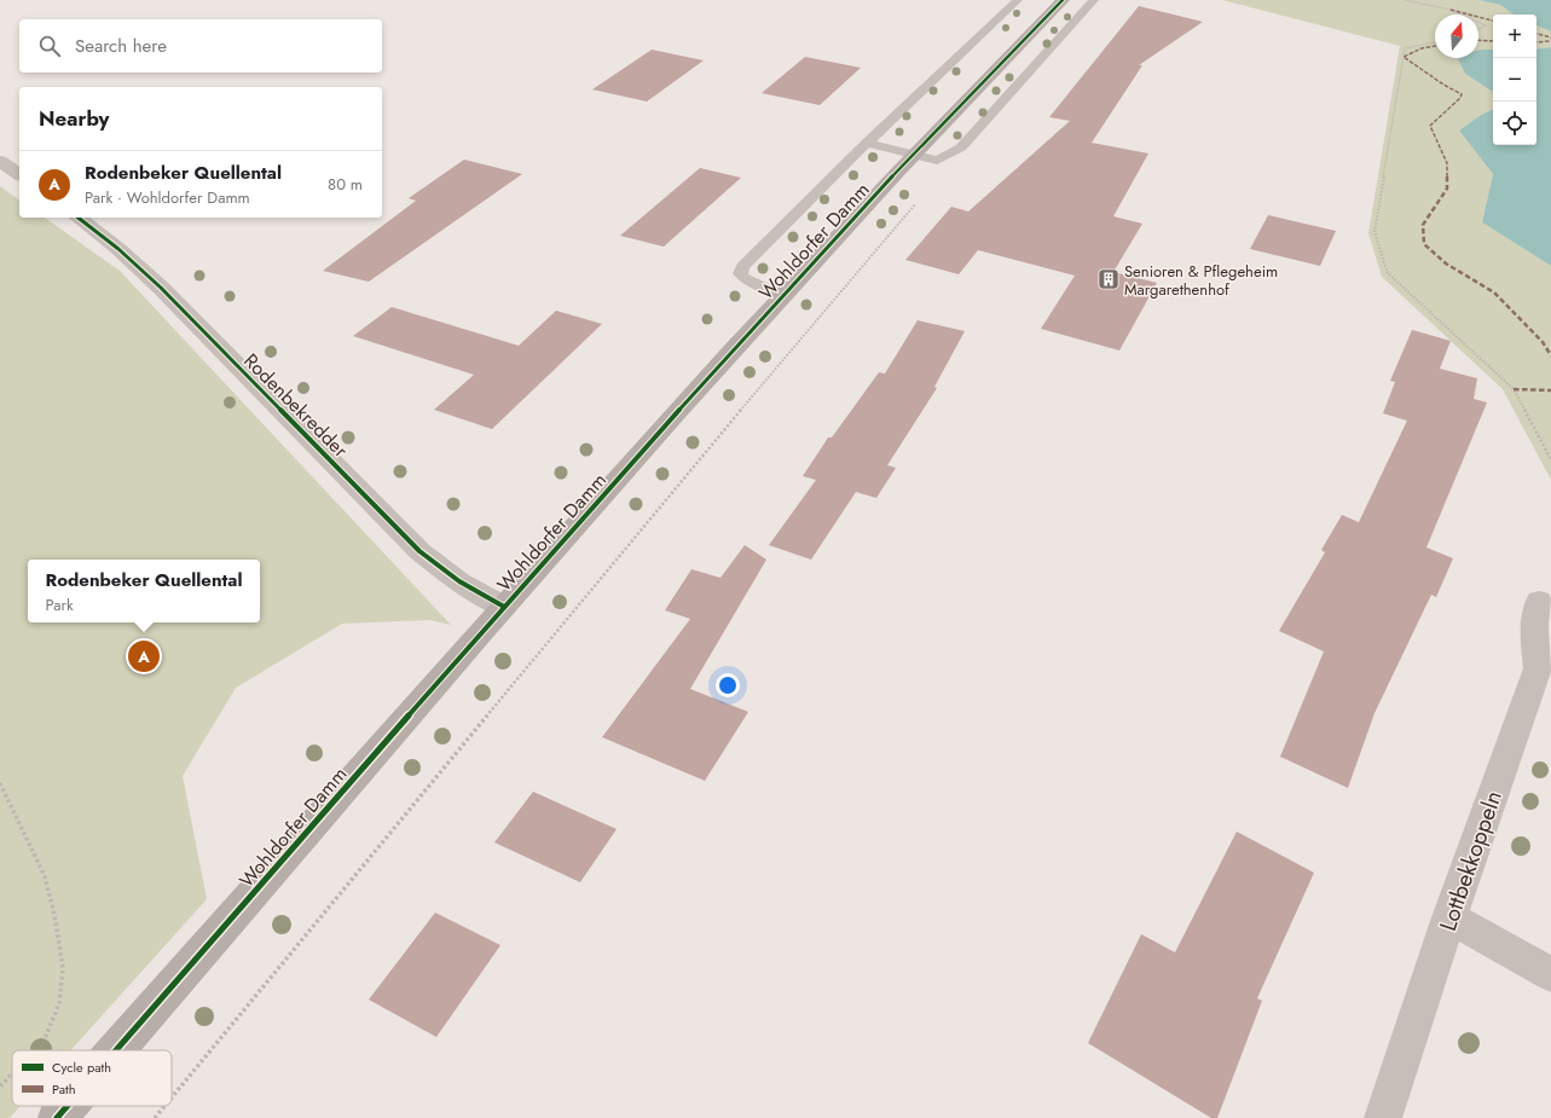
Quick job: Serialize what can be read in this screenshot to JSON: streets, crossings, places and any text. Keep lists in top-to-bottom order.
{
  "streets": {
    "street": ["Wohldorfer Damm", "Rodenbekredder", "Lottbekkoppeln"]
  },
  "crossings": [
    ["Wohldorfer Damm", "Rodenbekredder"]
  ],
  "places": {
    "building": ["Senioren & Pflegeheim Margarethenhof"]
  },
  "legend": ["Cycle path", "Path"],
  "north": "top",
  "page": {
    "map_buttons": ["+", "−"],
    "search": "Search here",
    "heading": "Nearby",
    "list": [
      {
        "mark": "A",
        "name": "Rodenbeker Quellental",
        "note": "Park · Wohldorfer Damm",
        "value": "80 m"
      }
    ],
    "popup": ["Rodenbeker Quellental", "Park"],
    "pins": "A"
  }
}
